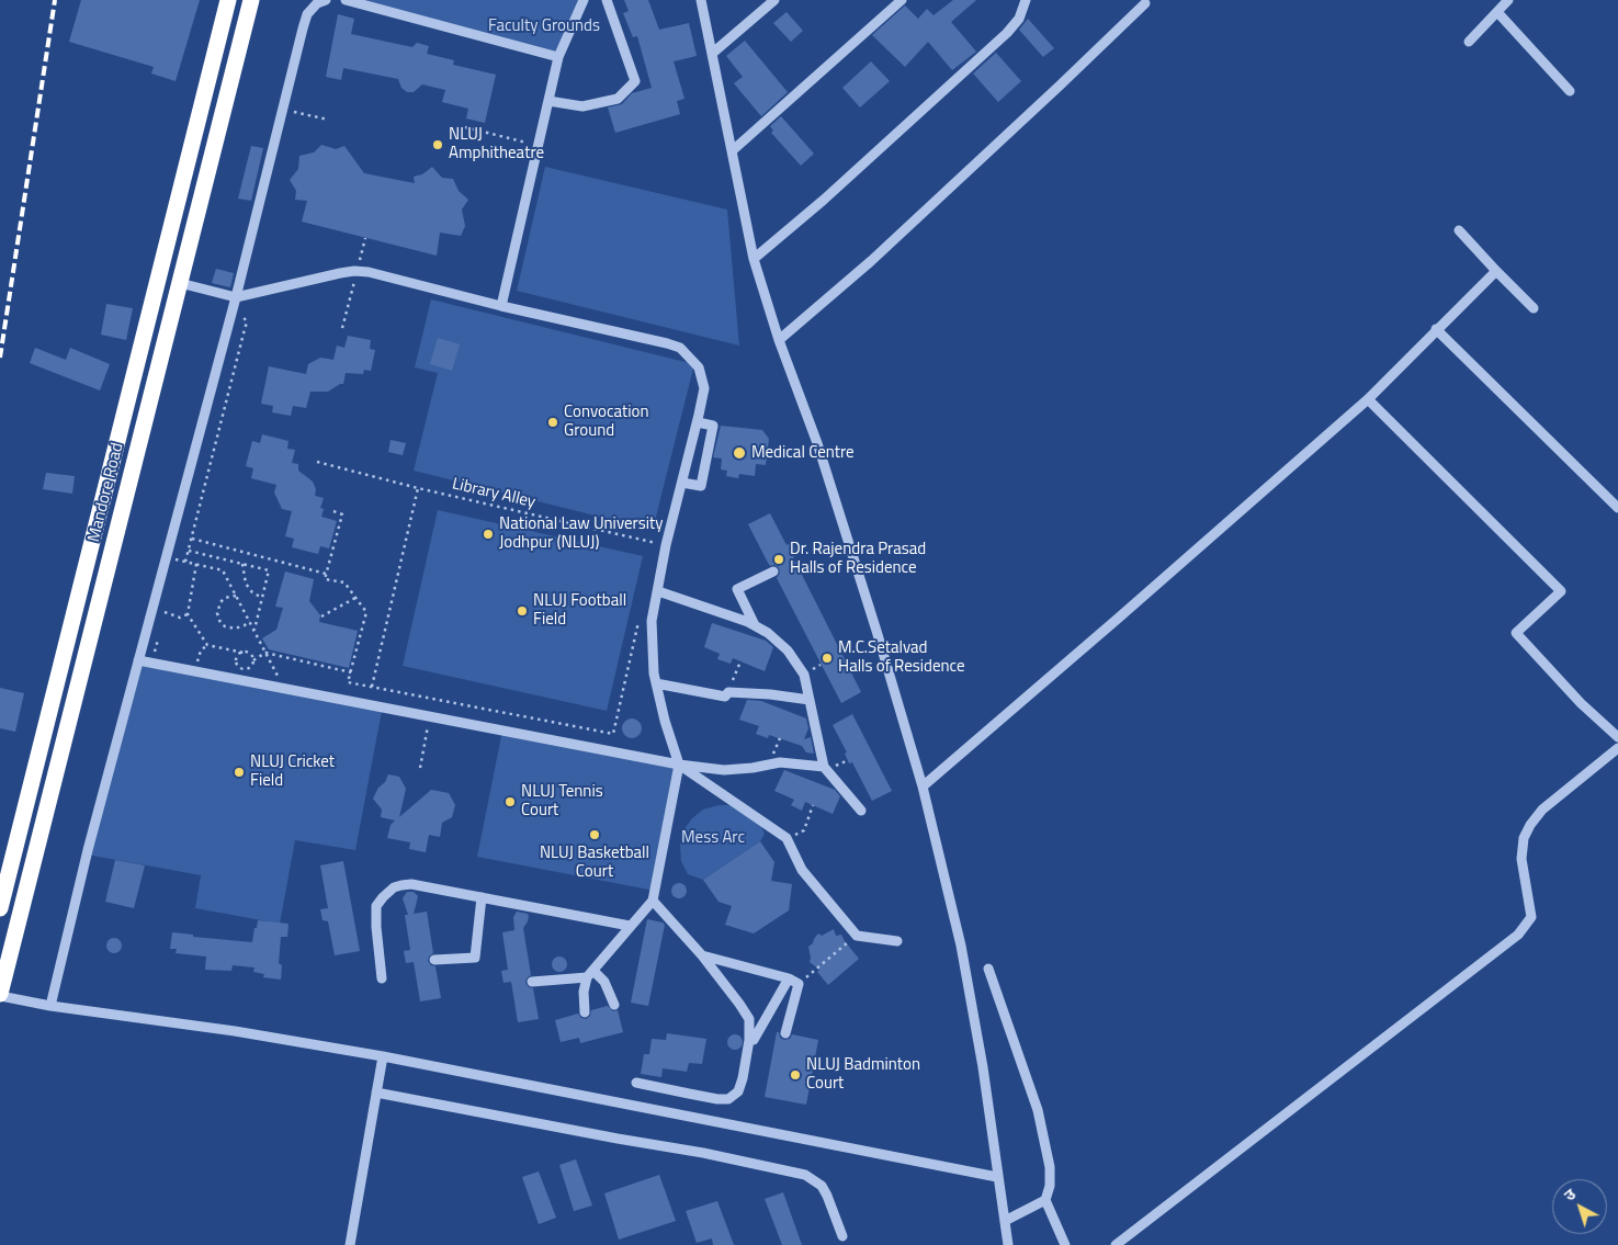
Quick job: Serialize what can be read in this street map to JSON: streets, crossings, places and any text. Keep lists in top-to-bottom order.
{
  "streets": {
    "highway": ["Mandore Road"],
    "path": ["Library Alley"]
  },
  "parks": ["Faculty Grounds", "Mess Arc"],
  "places": [
    "NLUJ Amphitheatre",
    "Convocation Ground",
    "Medical Centre",
    "National Law University Jodhpur (NLUJ)",
    "Dr. Rajendra Prasad Halls of Residence",
    "NLUJ Football Field",
    "M.C.Setalvad Halls of Residence",
    "NLUJ Cricket Field",
    "NLUJ Tennis Court",
    "NLUJ Basketball Court",
    "NLUJ Badminton Court"
  ],
  "north": "top left"
}
